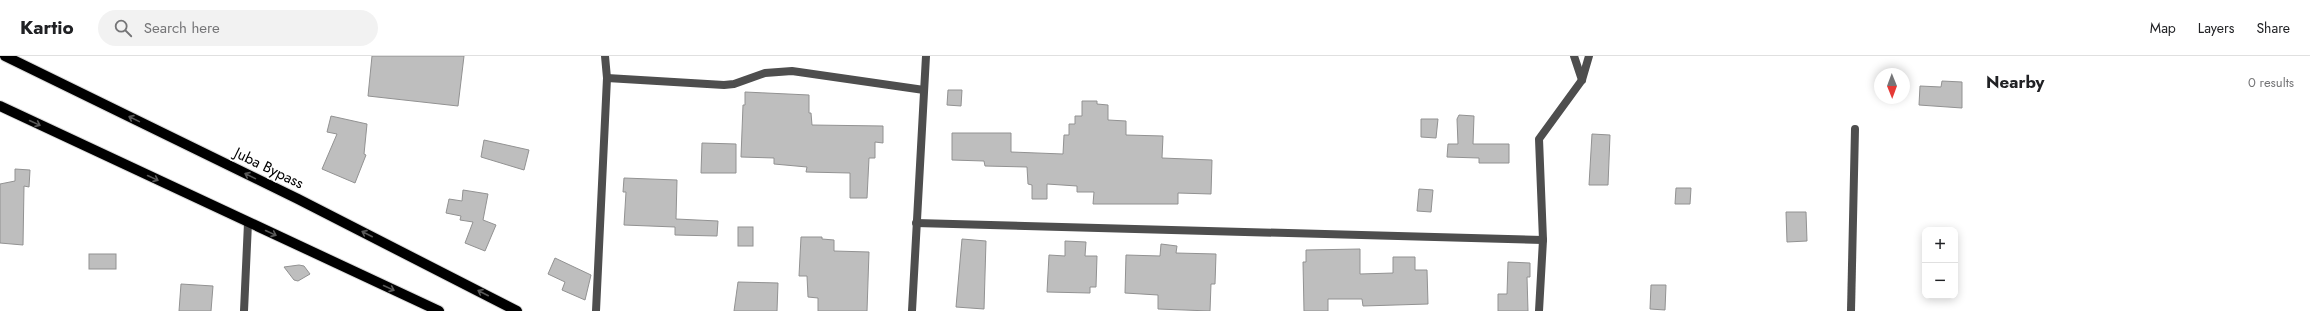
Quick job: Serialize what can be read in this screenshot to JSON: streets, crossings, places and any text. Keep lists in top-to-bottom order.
{
  "streets": {
    "main road": ["Juba Bypass"]
  },
  "north": "bottom",
  "page": {
    "header": "Kartio",
    "search": "Search here",
    "nav": ["Map", "Layers", "Share"],
    "heading": ["Nearby", "0 results"],
    "map_buttons": ["+", "−"]
  }
}
